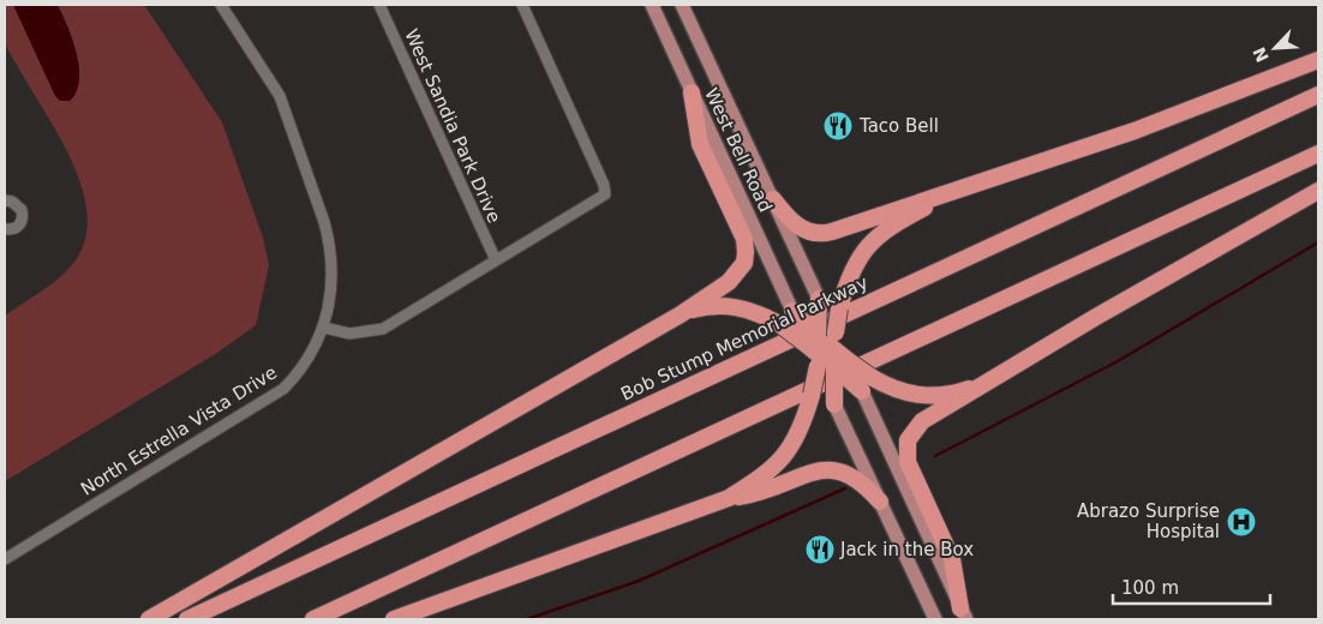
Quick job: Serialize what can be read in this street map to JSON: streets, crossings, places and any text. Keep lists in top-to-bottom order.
{
  "streets": {
    "highway": ["Bob Stump Memorial Parkway"],
    "main road": ["West Bell Road"],
    "street": ["West Sandia Park Drive", "North Estrella Vista Drive"]
  },
  "places": {
    "restaurant": ["Taco Bell", "Jack in the Box"],
    "hospital": ["Abrazo Surprise Hospital"]
  },
  "scale_bar": "100 m",
  "north": "bottom left"
}
